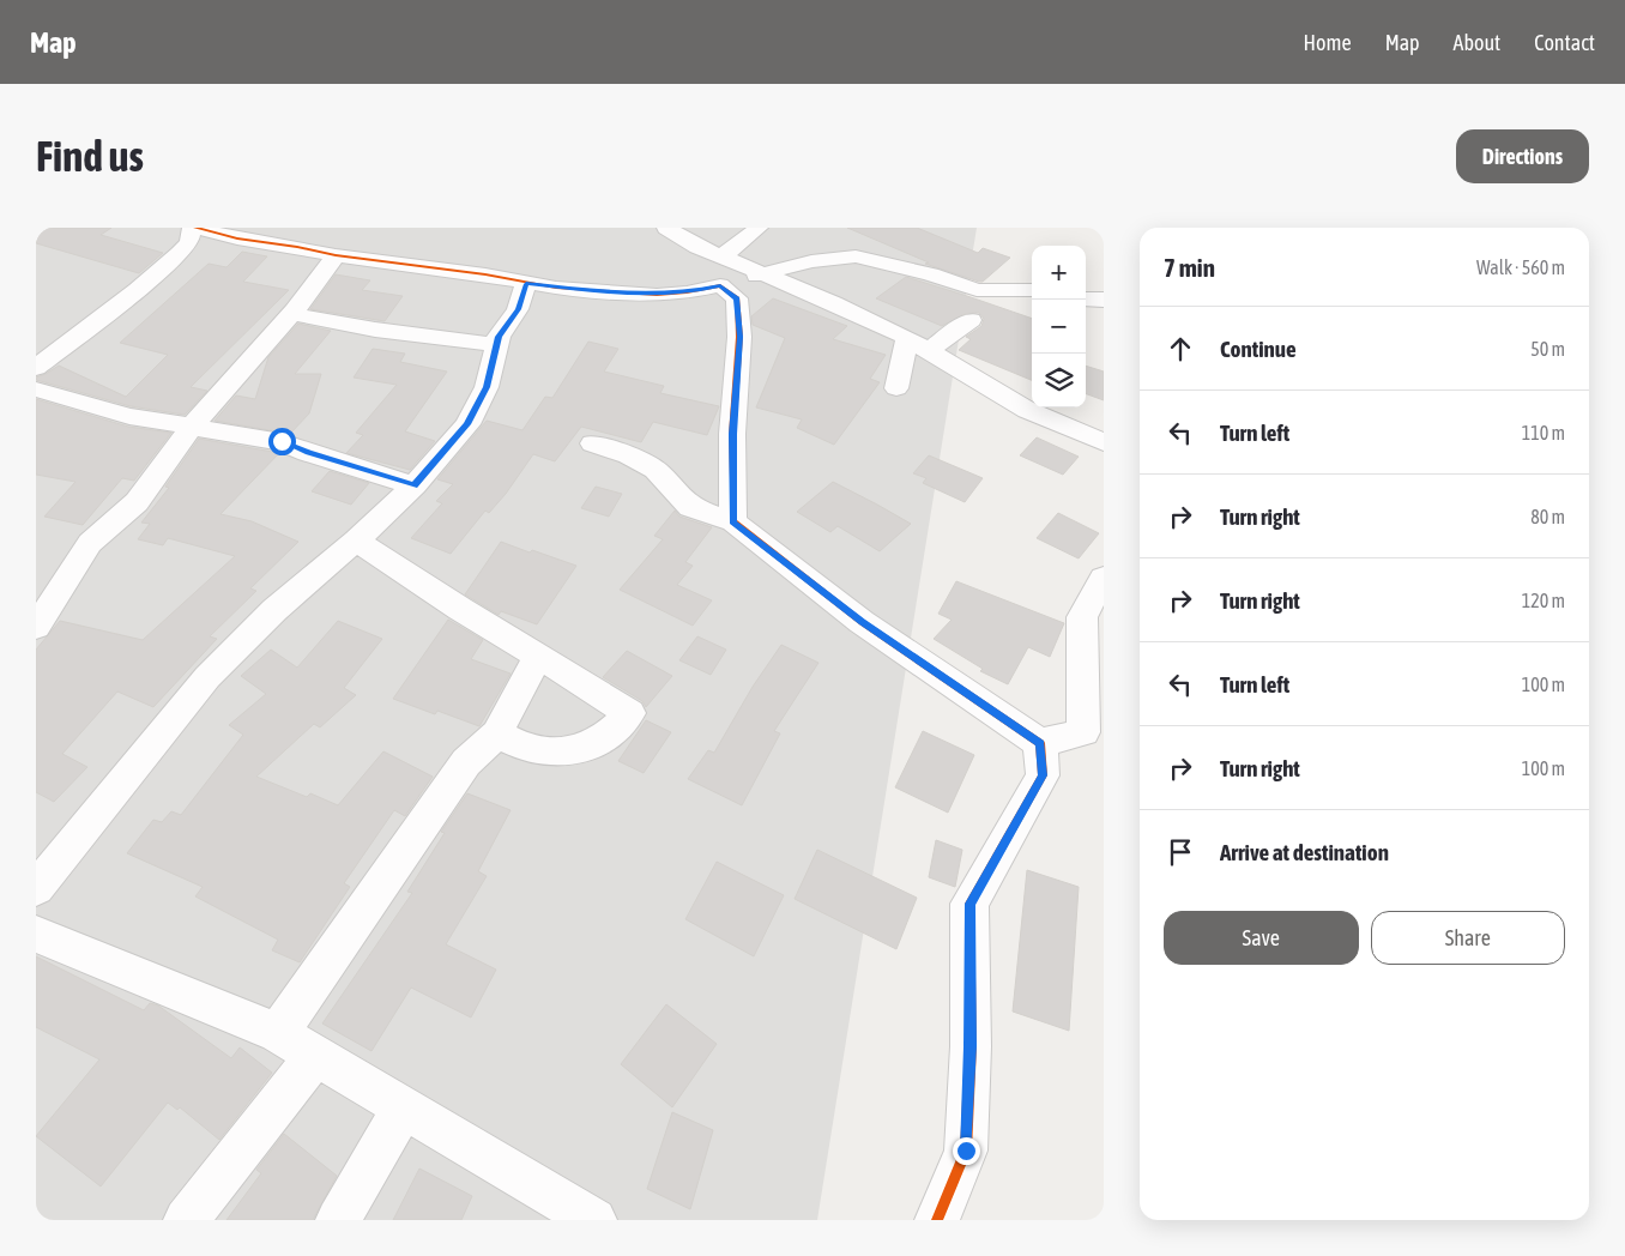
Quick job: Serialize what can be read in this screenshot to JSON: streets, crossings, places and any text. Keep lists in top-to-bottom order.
{
  "page": {
    "header": "Map",
    "nav": [
      "Home",
      "Map",
      "About",
      "Contact"
    ],
    "buttons": [
      "Directions",
      ["Save", "Share"]
    ],
    "title": "Find us",
    "heading": ["7 min", "Walk · 560 m"],
    "map_buttons": ["+", "−"],
    "list": [
      ["Continue", "50 m"],
      ["Turn left", "110 m"],
      ["Turn right", "80 m"],
      ["Turn right", "120 m"],
      ["Turn left", "100 m"],
      ["Turn right", "100 m"],
      "Arrive at destination"
    ]
  }
}
